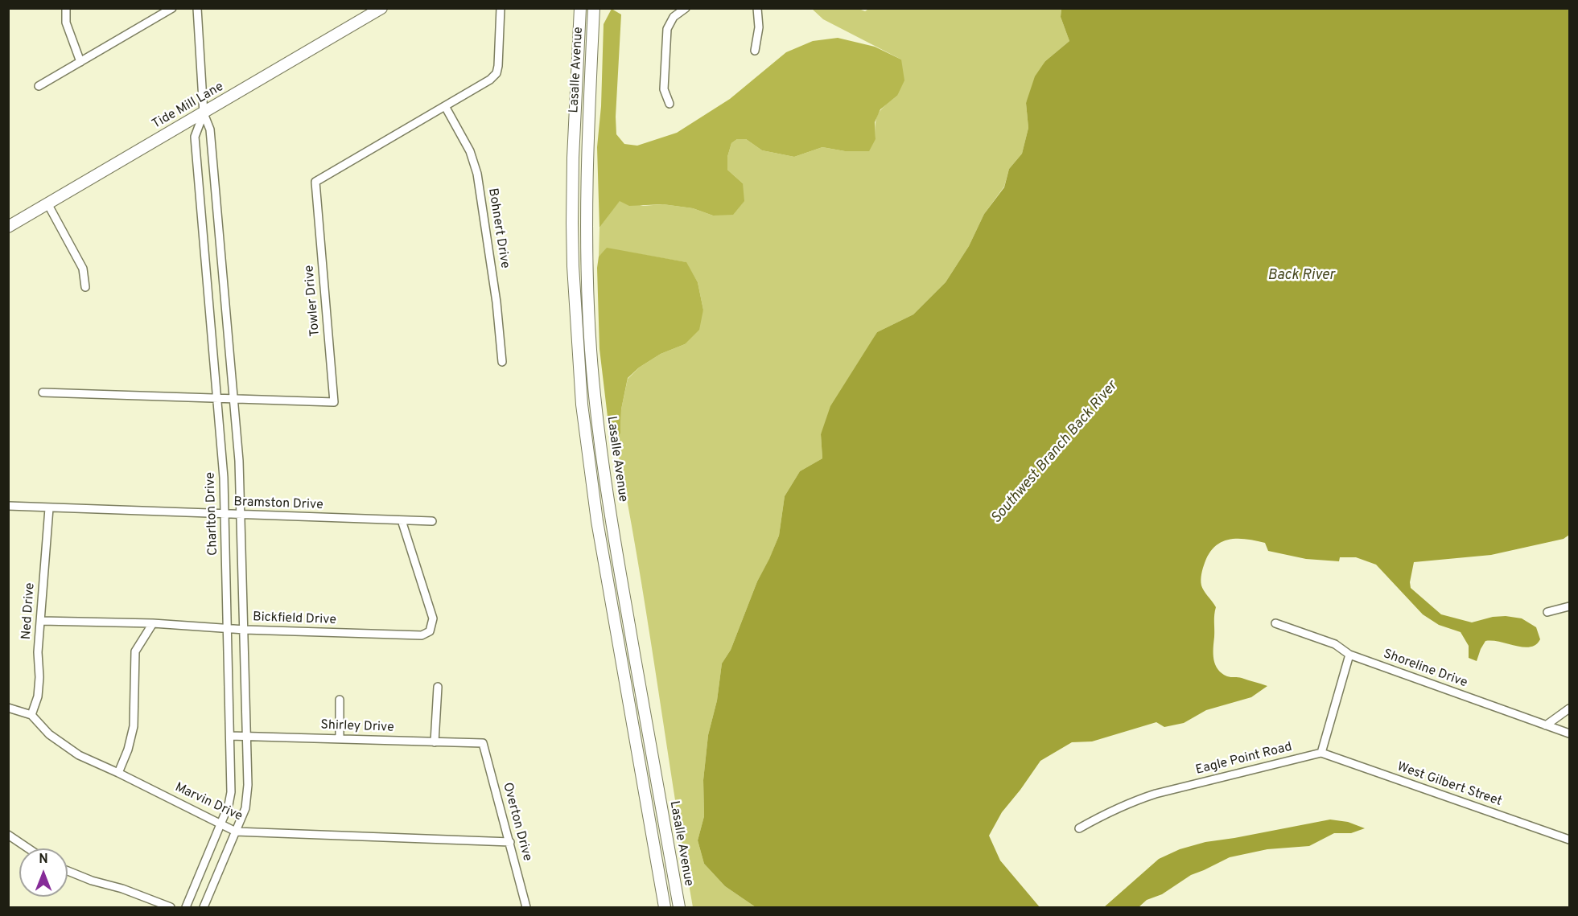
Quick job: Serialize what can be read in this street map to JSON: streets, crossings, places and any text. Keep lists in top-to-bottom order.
{
  "streets": {
    "main road": ["Lasalle Avenue", "Tide Mill Lane"],
    "street": [
      "Bohnert Drive",
      "Towler Drive",
      "Bramston Drive",
      "Charlton Drive",
      "Ned Drive",
      "Bickfield Drive",
      "Shoreline Drive",
      "Shirley Drive",
      "Eagle Point Road",
      "West Gilbert Street",
      "Marvin Drive",
      "Overton Drive"
    ]
  },
  "crossings": [
    ["Tide Mill Lane", "Charlton Drive"],
    ["Bohnert Drive", "Towler Drive"],
    ["Towler Drive", "Charlton Drive"],
    ["Bramston Drive", "Charlton Drive"],
    ["Bramston Drive", "Ned Drive"],
    ["Bramston Drive", "Bickfield Drive"],
    ["Charlton Drive", "Bickfield Drive"],
    ["Charlton Drive", "Shirley Drive"],
    ["Charlton Drive", "Marvin Drive"],
    ["Ned Drive", "Bickfield Drive"],
    ["Ned Drive", "Marvin Drive"],
    ["Shirley Drive", "Overton Drive"],
    ["Eagle Point Road", "West Gilbert Street"],
    ["Marvin Drive", "Overton Drive"]
  ],
  "water": ["Back River", "Southwest Branch Back River"],
  "north": "top"
}
